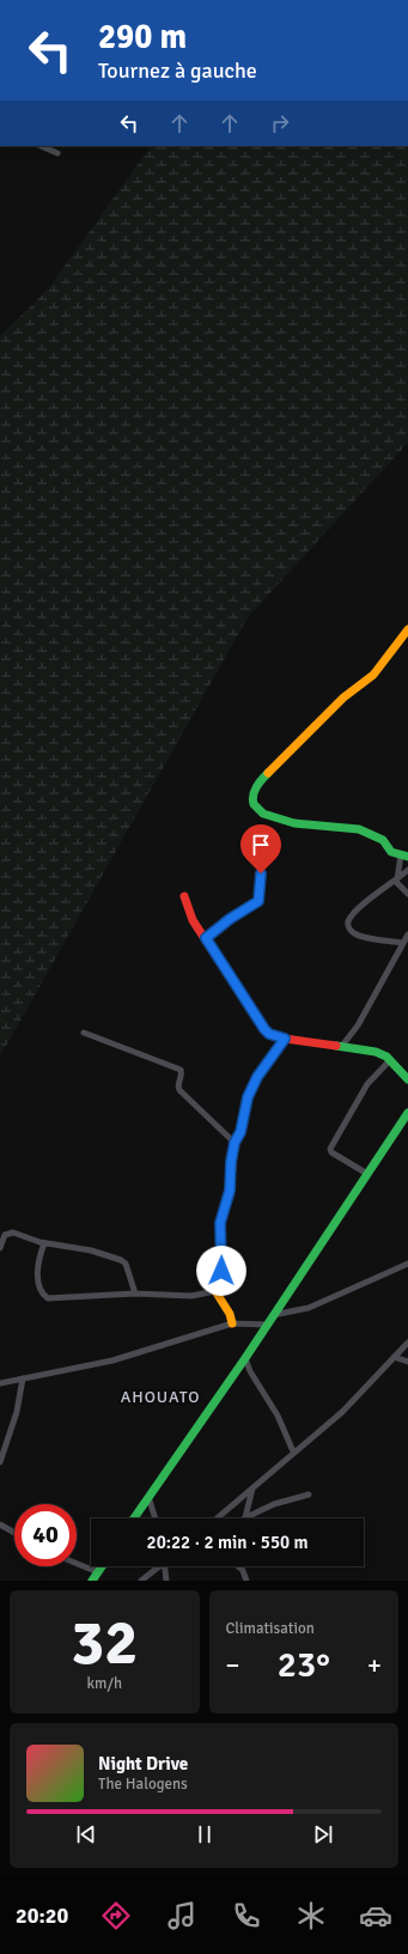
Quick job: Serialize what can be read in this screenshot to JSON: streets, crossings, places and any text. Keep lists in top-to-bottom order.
{
  "districts": ["AHOUATO"],
  "page": {
    "turn": ["290 m", "Tournez à gauche"],
    "limit": "40",
    "trip": "20:22 · 2 min · 550 m",
    "tile": [
      ["32", "km/h"],
      "Climatisation"
    ],
    "heat": ["−", "23°", "+"],
    "song": ["Night Drive", "The Halogens"],
    "tabs": "20:20"
  }
}
